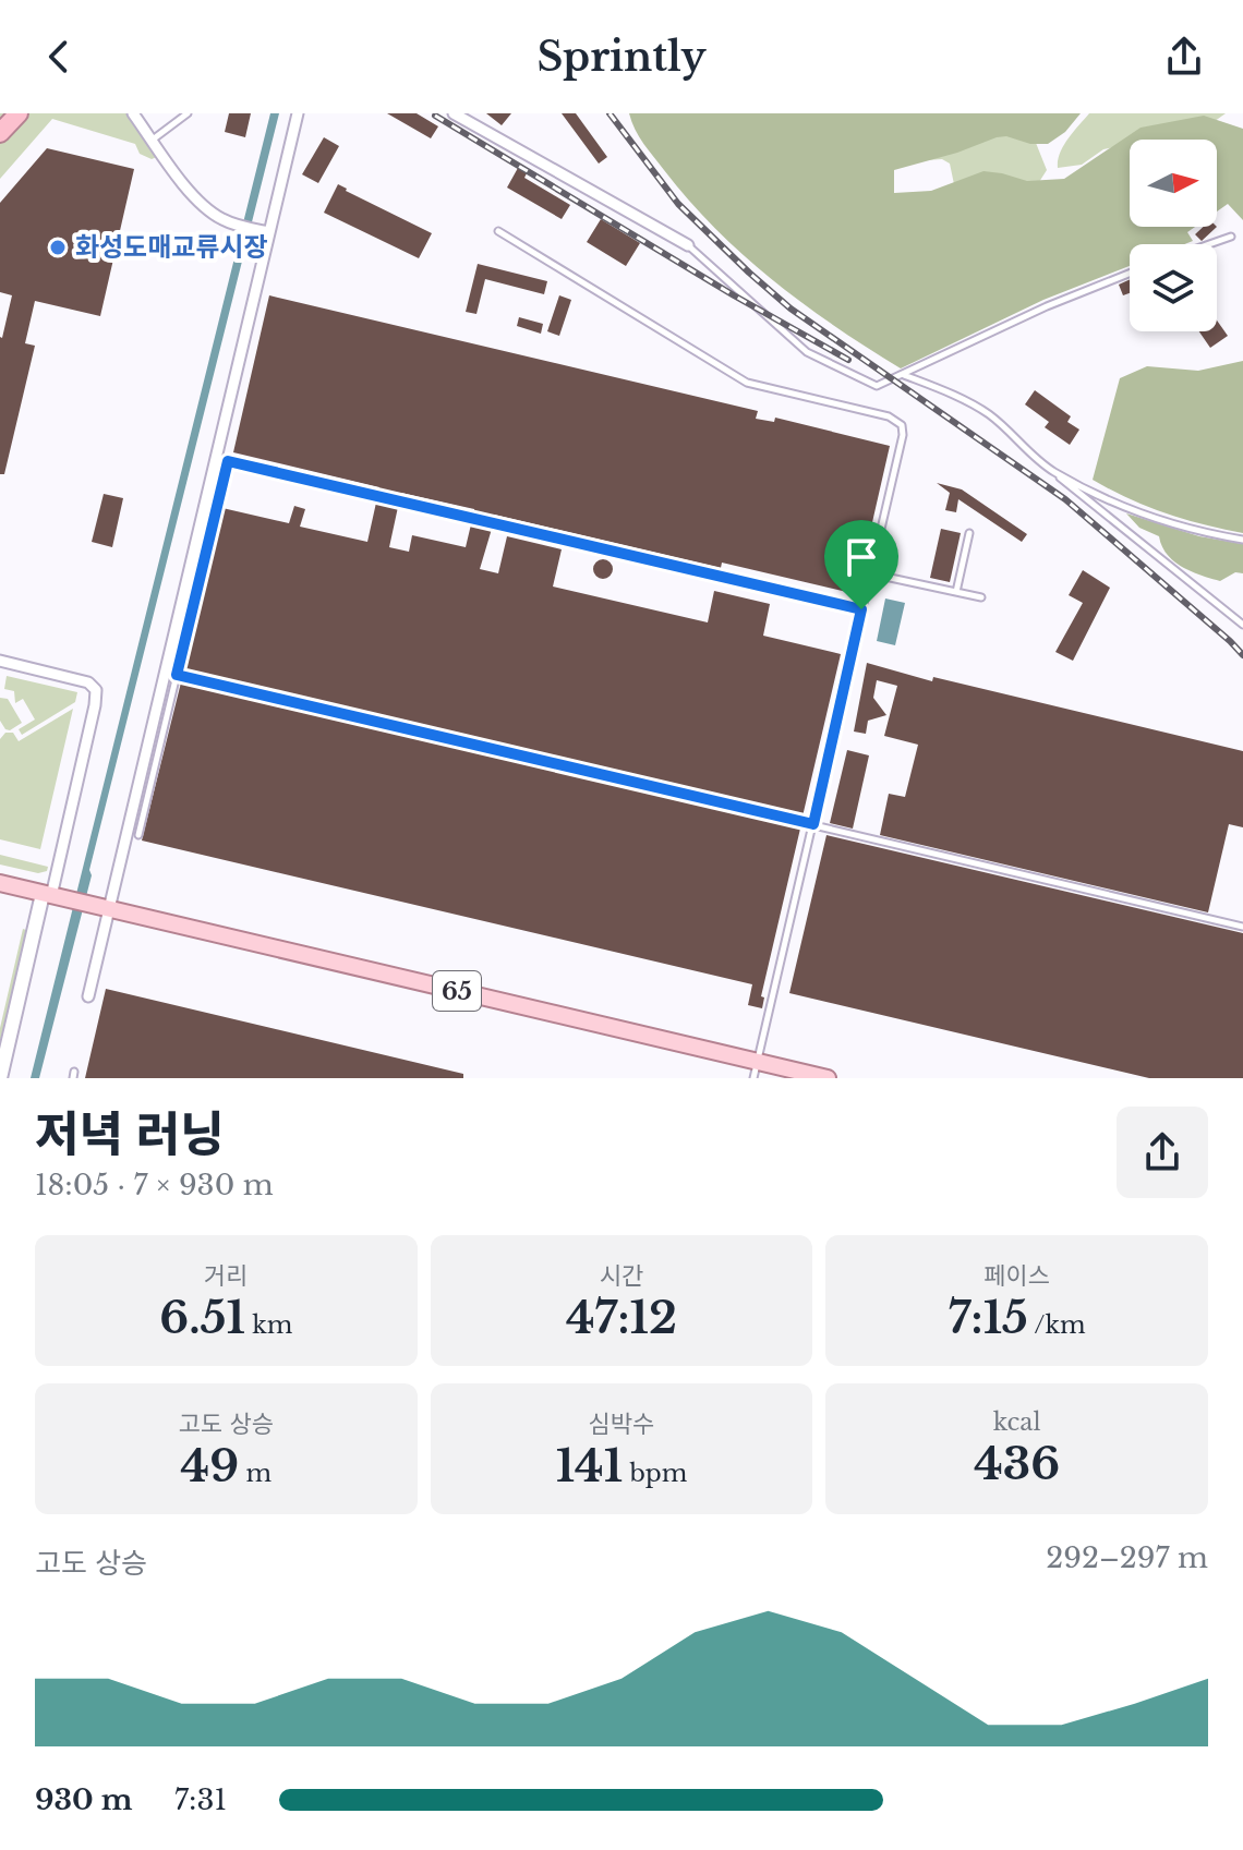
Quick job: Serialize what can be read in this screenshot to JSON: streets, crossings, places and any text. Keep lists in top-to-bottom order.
{
  "streets": {
    "main road": ["65"]
  },
  "places": ["화성도매교류시장"],
  "north": "right",
  "page": {
    "header": "Sprintly",
    "heading": ["저녁 러닝", "18:05 · 7 × 930 m"],
    "stats": [
      ["거리", "6.51 km"],
      ["시간", "47:12"],
      ["페이스", "7:15 /km"],
      ["고도 상승", "49 m"],
      ["심박수", "141 bpm"],
      ["kcal", "436"]
    ],
    "chart": ["고도 상승", "292–297 m"],
    "list": [
      {
        "name": "930 m",
        "note": "7:31"
      }
    ]
  }
}
